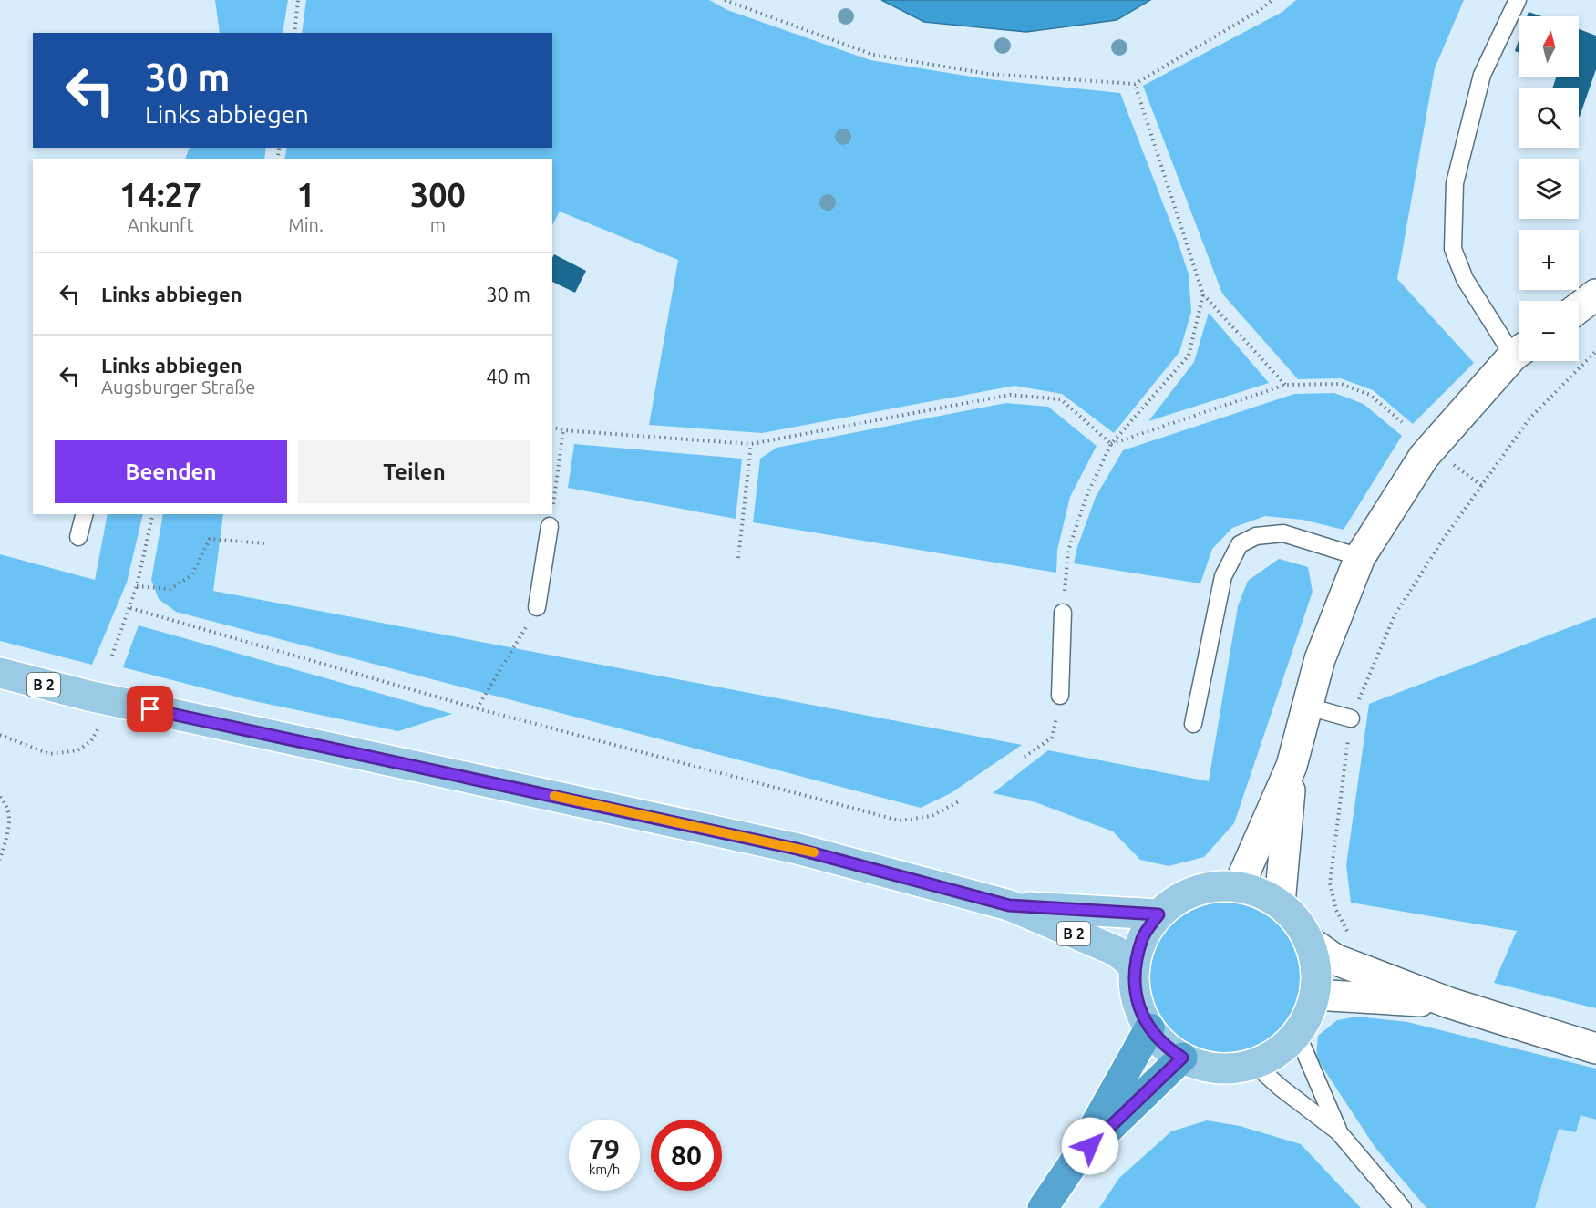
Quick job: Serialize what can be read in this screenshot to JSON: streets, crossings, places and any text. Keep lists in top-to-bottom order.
{
  "streets": {
    "main road": ["B 2"]
  },
  "north": "top",
  "page": {
    "map_buttons": ["+", "−"],
    "turn": ["30 m", "Links abbiegen"],
    "eta": [
      "14:27",
      "Ankunft",
      "1",
      "Min.",
      "300",
      "m"
    ],
    "list": [
      {
        "name": "Links abbiegen",
        "value": "30 m"
      },
      {
        "name": "Links abbiegen",
        "note": "Augsburger Straße",
        "value": "40 m"
      }
    ],
    "buttons": ["Beenden", "Teilen"],
    "speed": "79 km/h",
    "limit": "80"
  }
}
